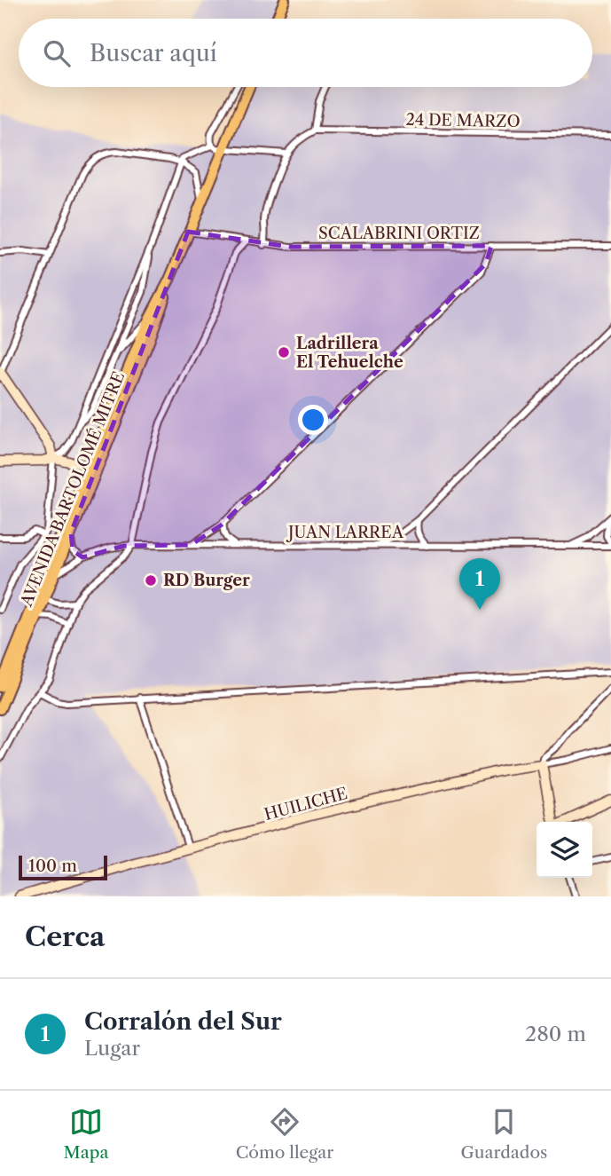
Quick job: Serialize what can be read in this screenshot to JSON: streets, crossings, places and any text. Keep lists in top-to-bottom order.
{
  "streets": {
    "main road": ["AVENIDA BARTOLOMÉ MITRE"],
    "street": [
      "24 DE MARZO",
      "SCALABRINI ORTIZ",
      "JUAN LARREA",
      "HUILICHE"
    ]
  },
  "crossings": [
    ["SCALABRINI ORTIZ", "AVENIDA BARTOLOMÉ MITRE"],
    ["AVENIDA BARTOLOMÉ MITRE", "JUAN LARREA"]
  ],
  "places": ["Ladrillera El Tehuelche", "RD Burger"],
  "scale_bar": "100 m",
  "page": {
    "search": "Buscar aquí",
    "pins": "1",
    "scale": "100 m",
    "heading": "Cerca",
    "list": [
      {
        "mark": "1",
        "name": "Corralón del Sur",
        "note": "Lugar",
        "value": "280 m"
      }
    ],
    "nav": ["Mapa", "Cómo llegar", "Guardados"]
  }
}
